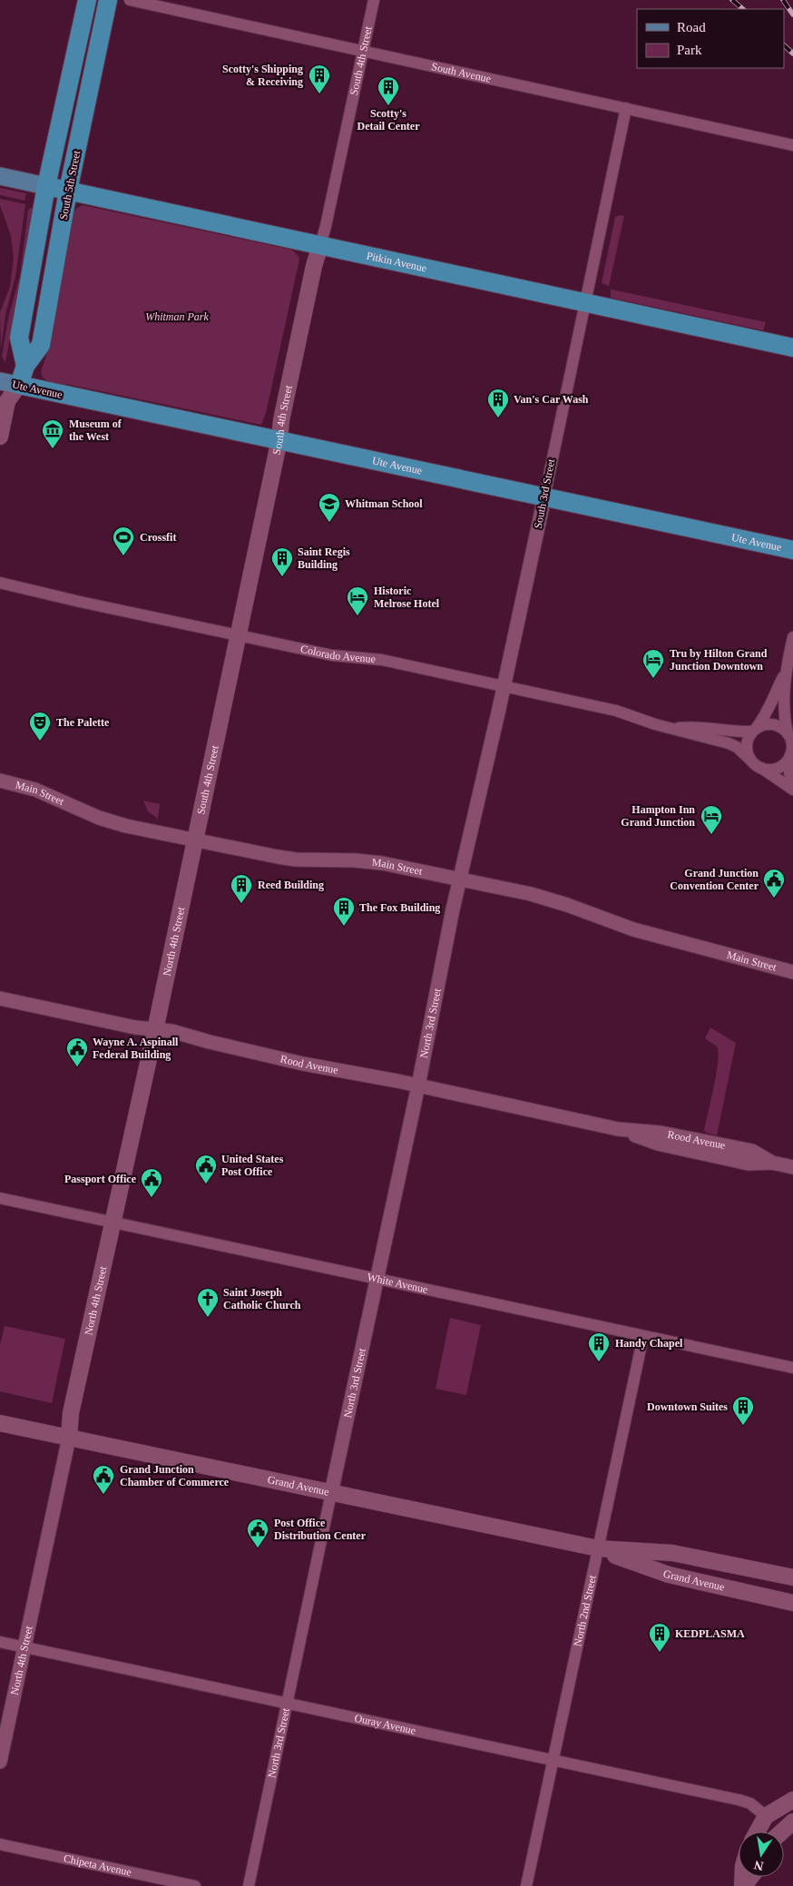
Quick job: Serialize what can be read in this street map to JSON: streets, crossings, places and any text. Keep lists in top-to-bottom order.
{
  "streets": {
    "highway": ["South 5th Street", "Pitkin Avenue", "Ute Avenue"],
    "main road": ["South 4th Street", "North 4th Street", "Grand Avenue"],
    "street": [
      "South Avenue",
      "South 3rd Street",
      "Colorado Avenue",
      "Main Street",
      "North 3rd Street",
      "Rood Avenue",
      "White Avenue",
      "North 2nd Street",
      "Ouray Avenue",
      "Chipeta Avenue"
    ]
  },
  "crossings": [
    ["South 4th Street", "South Avenue"],
    ["South 4th Street", "Pitkin Avenue"],
    ["South 4th Street", "Ute Avenue"],
    ["South 4th Street", "Colorado Avenue"],
    ["South 4th Street", "Main Street"],
    ["South 4th Street", "North 4th Street"],
    ["South Avenue", "South 3rd Street"],
    ["South 5th Street", "Pitkin Avenue"],
    ["South 5th Street", "Ute Avenue"],
    ["Pitkin Avenue", "South 3rd Street"],
    ["Ute Avenue", "South 3rd Street"],
    ["South 3rd Street", "Colorado Avenue"],
    ["South 3rd Street", "Main Street"],
    ["South 3rd Street", "North 3rd Street"],
    ["Main Street", "North 4th Street"],
    ["Main Street", "North 3rd Street"],
    ["North 4th Street", "Rood Avenue"],
    ["North 4th Street", "White Avenue"],
    ["North 4th Street", "Grand Avenue"],
    ["North 4th Street", "Ouray Avenue"],
    ["North 3rd Street", "Rood Avenue"],
    ["North 3rd Street", "White Avenue"],
    ["North 3rd Street", "Grand Avenue"],
    ["North 3rd Street", "Ouray Avenue"],
    ["White Avenue", "North 2nd Street"],
    ["Grand Avenue", "North 2nd Street"],
    ["North 2nd Street", "Ouray Avenue"]
  ],
  "parks": ["Whitman Park"],
  "places": {
    "building": [
      "Scotty's Shipping & Receiving",
      "Scotty's Detail Center",
      "Van's Car Wash",
      "Saint Regis Building",
      "Reed Building",
      "The Fox Building",
      "Handy Chapel",
      "Downtown Suites",
      "KEDPLASMA"
    ],
    "museum": ["Museum of the West"],
    "school or university": ["Whitman School"],
    "sports": ["Crossfit"],
    "hotel": ["Historic Melrose Hotel", "Tru by Hilton Grand Junction Downtown", "Hampton Inn Grand Junction"],
    "theatre": ["The Palette"],
    "public building": [
      "Grand Junction Convention Center",
      "Wayne A. Aspinall Federal Building",
      "United States Post Office",
      "Passport Office",
      "Grand Junction Chamber of Commerce",
      "Post Office Distribution Center"
    ],
    "church": ["Saint Joseph Catholic Church"]
  },
  "legend": ["Road", "Park"],
  "north": "bottom"
}
